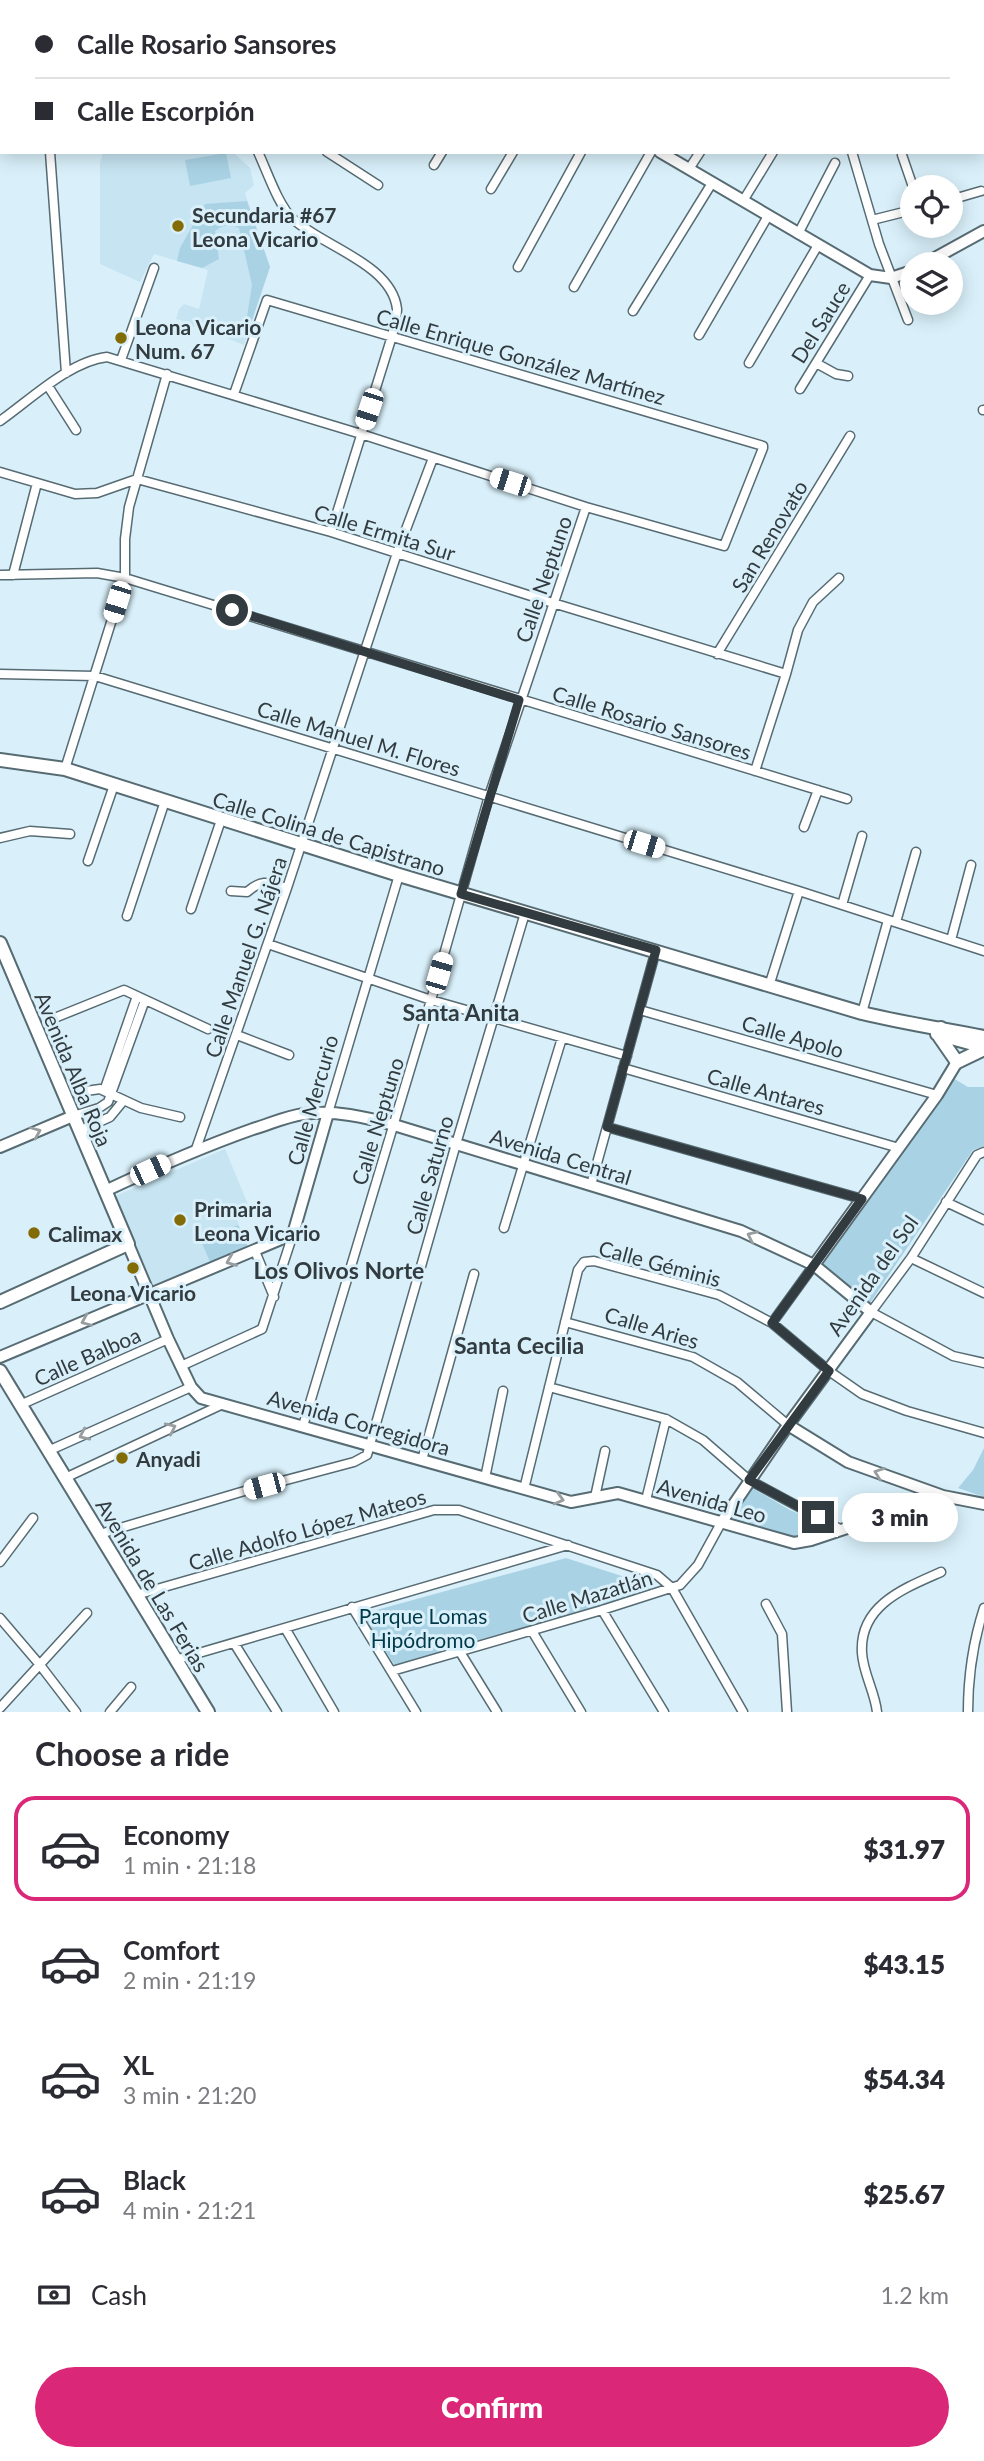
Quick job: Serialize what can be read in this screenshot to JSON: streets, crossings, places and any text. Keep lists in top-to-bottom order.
{
  "streets": {
    "main road": ["Calle Colina de Capistrano", "Avenida Alba Roja", "Avenida de Las Ferias"],
    "street": [
      "Del Sauce",
      "Calle Enrique González Martínez",
      "Calle Ermita Sur",
      "San Renovato",
      "Calle Neptuno",
      "Calle Rosario Sansores",
      "Calle Manuel M. Flores",
      "Calle Manuel G. Nájera",
      "Calle Apolo",
      "Calle Antares",
      "Calle Mercurio",
      "Avenida Central",
      "Calle Saturno",
      "Calle Géminis",
      "Avenida del Sol",
      "Calle Aries",
      "Calle Balboa",
      "Avenida Corregidora",
      "Avenida Leo",
      "Calle Adolfo López Mateos",
      "Calle Mazatlán"
    ]
  },
  "crossings": [
    ["Calle Enrique González Martínez", "Calle Neptuno"],
    ["Calle Ermita Sur", "San Renovato"],
    ["Calle Ermita Sur", "Calle Neptuno"],
    ["Calle Ermita Sur", "Calle Manuel G. Nájera"],
    ["Calle Neptuno", "Calle Rosario Sansores"],
    ["Calle Neptuno", "Calle Manuel M. Flores"],
    ["Calle Neptuno", "Calle Colina de Capistrano"],
    ["Calle Neptuno", "Avenida Central"],
    ["Calle Neptuno", "Avenida Corregidora"],
    ["Calle Rosario Sansores", "Calle Manuel G. Nájera"],
    ["Calle Manuel M. Flores", "Calle Manuel G. Nájera"],
    ["Calle Colina de Capistrano", "Calle Manuel G. Nájera"],
    ["Calle Colina de Capistrano", "Calle Mercurio"],
    ["Calle Colina de Capistrano", "Calle Saturno"],
    ["Calle Manuel G. Nájera", "Avenida Central"],
    ["Avenida Alba Roja", "Calle Mercurio"],
    ["Avenida Alba Roja", "Avenida Central"],
    ["Avenida Alba Roja", "Calle Balboa"],
    ["Avenida Alba Roja", "Avenida Corregidora"],
    ["Calle Mercurio", "Avenida Central"],
    ["Avenida Central", "Calle Saturno"],
    ["Avenida Central", "Avenida del Sol"],
    ["Calle Saturno", "Avenida Corregidora"],
    ["Calle Géminis", "Avenida del Sol"],
    ["Calle Géminis", "Calle Aries"],
    ["Avenida del Sol", "Calle Aries"],
    ["Avenida del Sol", "Avenida Leo"],
    ["Calle Aries", "Avenida Leo"],
    ["Avenida Corregidora", "Avenida Leo"],
    ["Calle Adolfo López Mateos", "Avenida de Las Ferias"],
    ["Calle Adolfo López Mateos", "Calle Mazatlán"]
  ],
  "districts": ["Santa Anita", "Los Olivos Norte", "Santa Cecilia"],
  "parks": ["Parque Lomas Hipódromo"],
  "places": [
    "Secundaria #67 Leona Vicario",
    "Leona Vicario Num. 67",
    "Primaria Leona Vicario",
    "Calimax",
    "Leona Vicario",
    "Anyadi"
  ],
  "page": {
    "banner": ["Calle Rosario Sansores", "Calle Escorpión"],
    "bubble": "3 min",
    "heading": "Choose a ride",
    "list": [
      {
        "name": "Economy",
        "note": "1 min · 21:18",
        "value": "$31.97"
      },
      {
        "name": "Comfort",
        "note": "2 min · 21:19",
        "value": "$43.15"
      },
      {
        "name": "XL",
        "note": "3 min · 21:20",
        "value": "$54.34"
      },
      {
        "name": "Black",
        "note": "4 min · 21:21",
        "value": "$25.67"
      }
    ],
    "pay": ["Cash", "1.2 km"],
    "buttons": "Confirm"
  }
}
